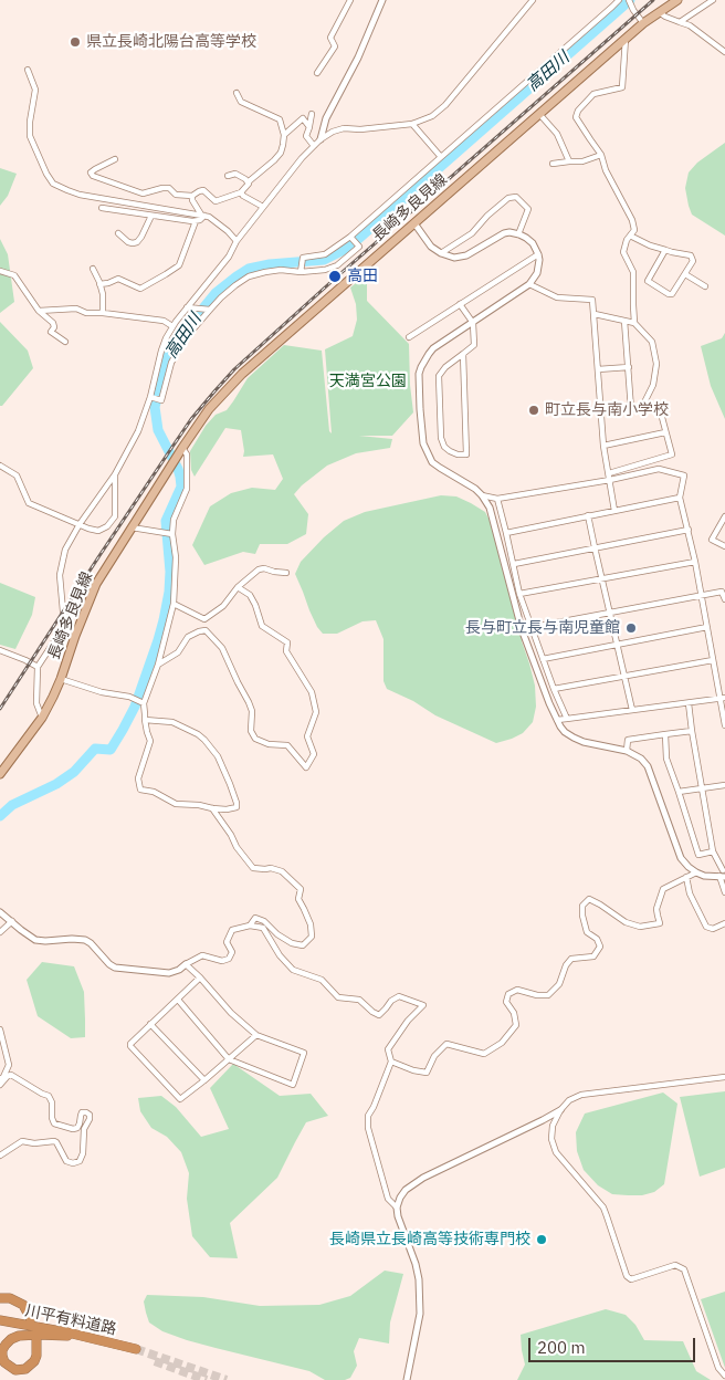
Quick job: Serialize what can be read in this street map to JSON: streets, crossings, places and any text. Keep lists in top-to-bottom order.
{
  "streets": {
    "highway": ["川平有料道路"],
    "main road": ["長崎多良見線"]
  },
  "water": ["高田川"],
  "parks": ["天満宮公園"],
  "places": [
    "県立長崎北陽台高等学校",
    "高田",
    "町立長与南小学校",
    "長与町立長与南児童館",
    "長崎県立長崎高等技術専門校"
  ],
  "scale_bar": "200 m"
}
